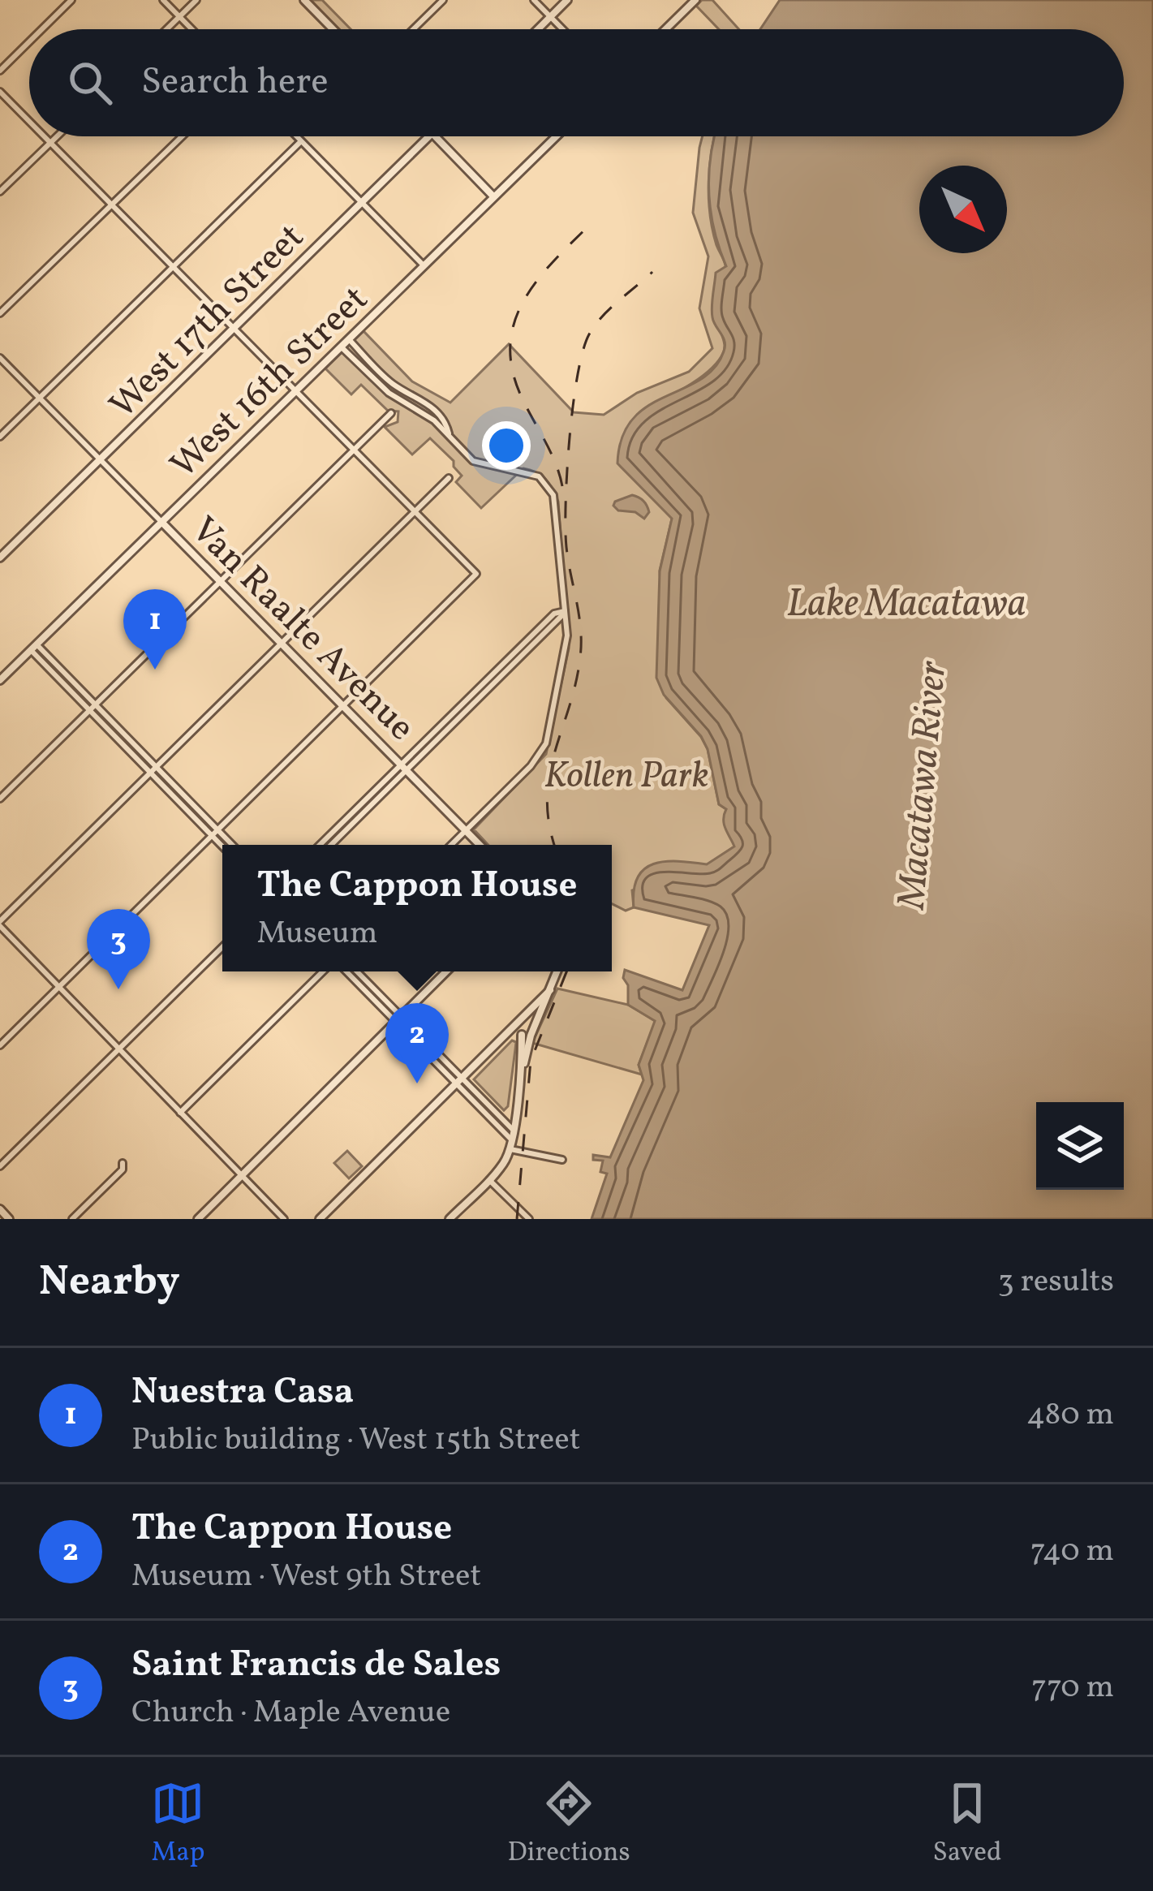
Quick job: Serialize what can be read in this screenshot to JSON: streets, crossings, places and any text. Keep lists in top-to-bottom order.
{
  "streets": {
    "street": ["West 17th Street", "West 16th Street", "Van Raalte Avenue"]
  },
  "crossings": [
    ["West 17th Street", "Van Raalte Avenue"],
    ["West 16th Street", "Van Raalte Avenue"]
  ],
  "water": ["Lake Macatawa", "Macatawa River"],
  "parks": ["Kollen Park"],
  "north": "bottom right",
  "page": {
    "search": "Search here",
    "pins": ["1", "3", "2"],
    "popup": ["The Cappon House", "Museum"],
    "heading": ["Nearby", "3 results"],
    "list": [
      {
        "mark": "1",
        "name": "Nuestra Casa",
        "note": "Public building · West 15th Street",
        "value": "480 m"
      },
      {
        "mark": "2",
        "name": "The Cappon House",
        "note": "Museum · West 9th Street",
        "value": "740 m"
      },
      {
        "mark": "3",
        "name": "Saint Francis de Sales",
        "note": "Church · Maple Avenue",
        "value": "770 m"
      }
    ],
    "nav": ["Map", "Directions", "Saved"]
  }
}
